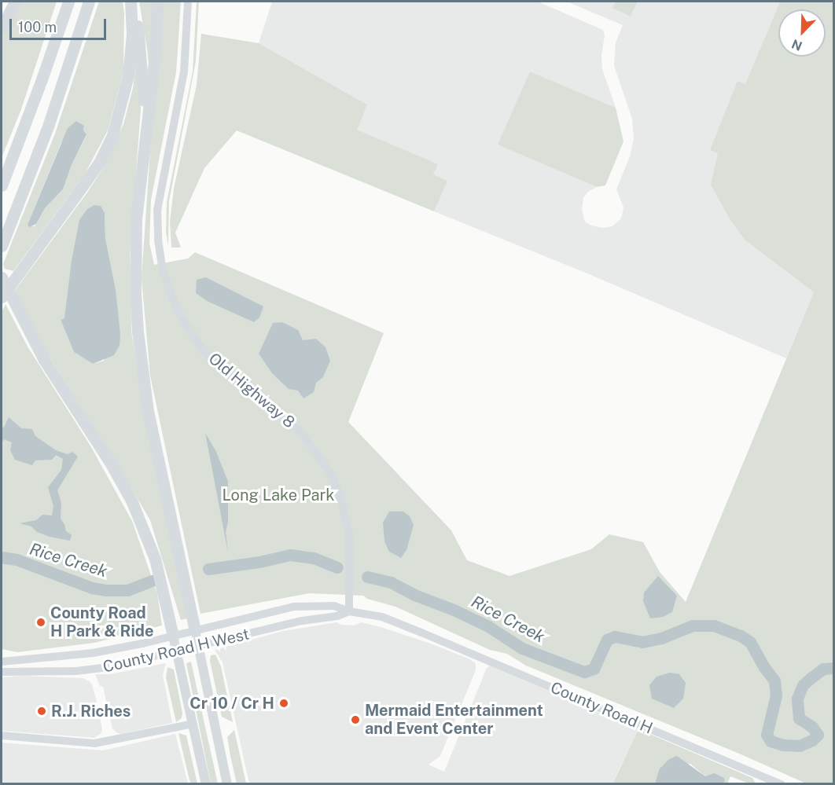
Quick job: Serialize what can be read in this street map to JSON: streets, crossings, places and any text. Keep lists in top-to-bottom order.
{
  "streets": {
    "street": ["Old Highway 8", "County Road H West", "County Road H"]
  },
  "crossings": [
    ["Old Highway 8", "County Road H West"],
    ["County Road H West", "County Road H"]
  ],
  "water": ["Rice Creek"],
  "parks": ["Long Lake Park"],
  "places": [
    "County Road H Park & Ride",
    "Cr 10 / Cr H",
    "R.J. Riches",
    "Mermaid Entertainment and Event Center"
  ],
  "scale_bar": "100 m",
  "north": "bottom left"
}
